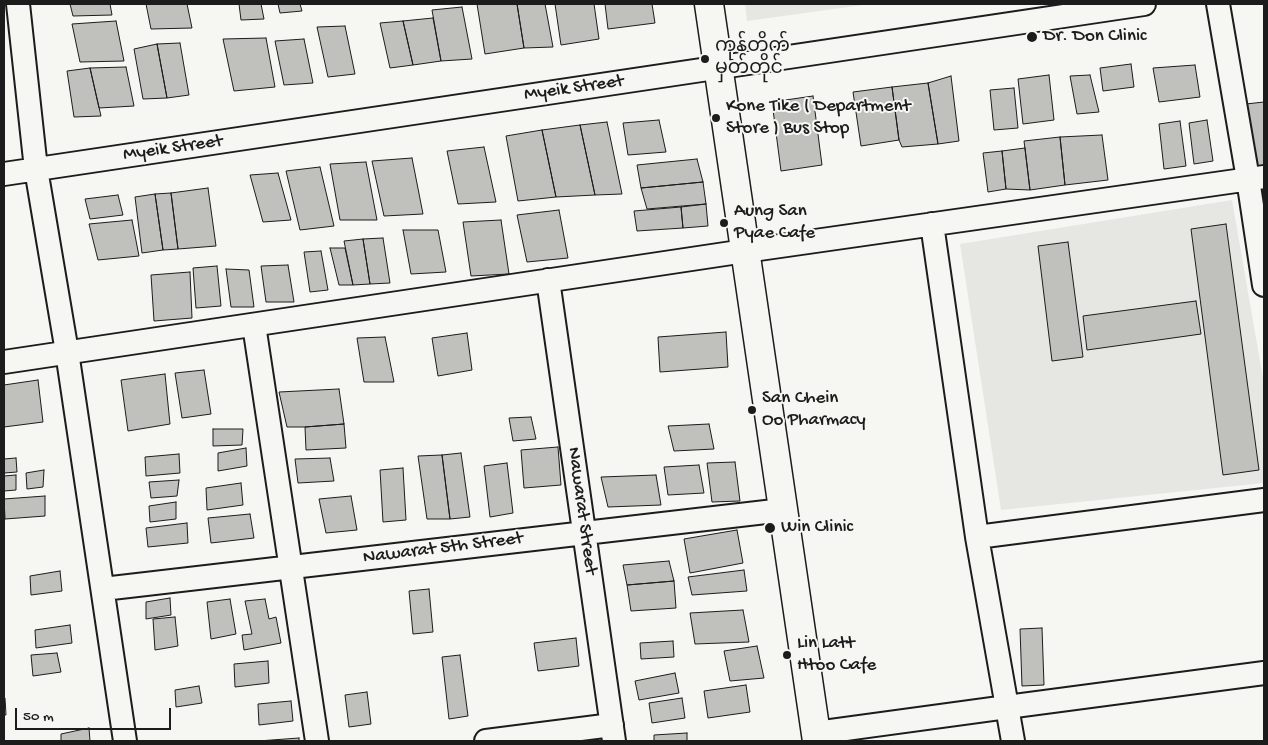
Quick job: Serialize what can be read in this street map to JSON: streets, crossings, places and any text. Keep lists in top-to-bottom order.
{
  "streets": {
    "street": ["Myeik Street", "Nawarat Street", "Nawarat 5th Street"]
  },
  "crossings": [
    ["Nawarat Street", "Nawarat 5th Street"]
  ],
  "places": [
    "Dr. Don Clinic",
    "ကုန်တိုက် မှတ်တိုင်",
    "Kone Tike ( Department Store ) Bus Stop",
    "Aung San Pyae Cafe",
    "San Chein Oo Pharmacy",
    "Win Clinic",
    "Lin Latt Htoo Cafe"
  ],
  "scale_bar": "50 m"
}
